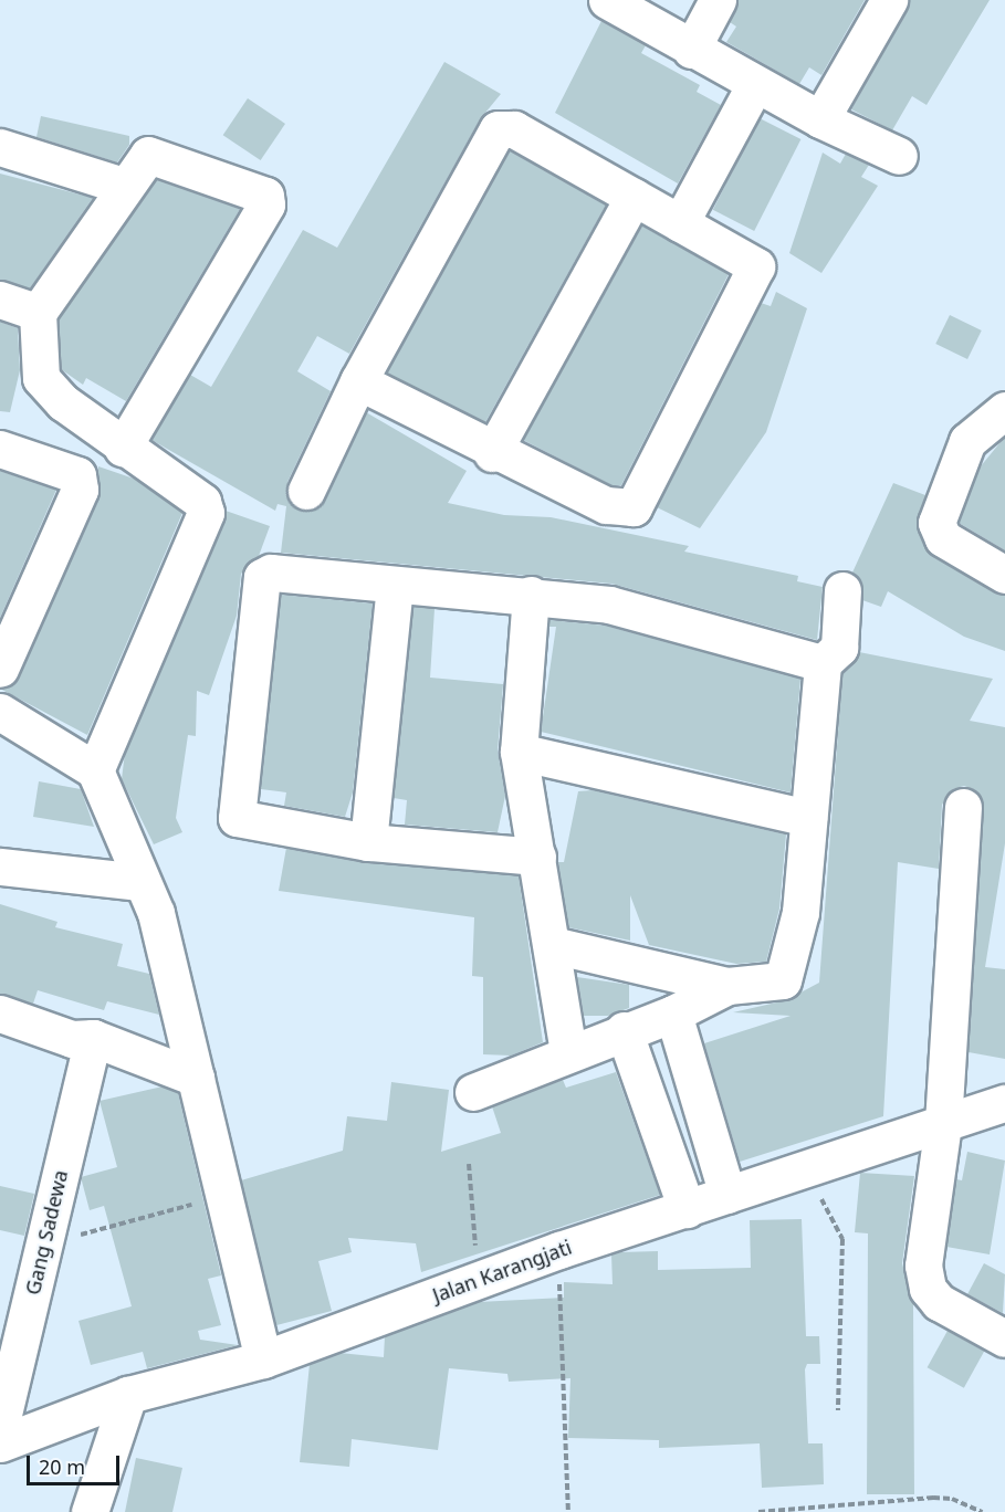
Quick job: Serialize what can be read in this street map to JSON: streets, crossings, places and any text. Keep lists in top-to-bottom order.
{
  "streets": {
    "street": ["Gang Sadewa", "Jalan Karangjati"]
  },
  "scale_bar": "20 m"
}
